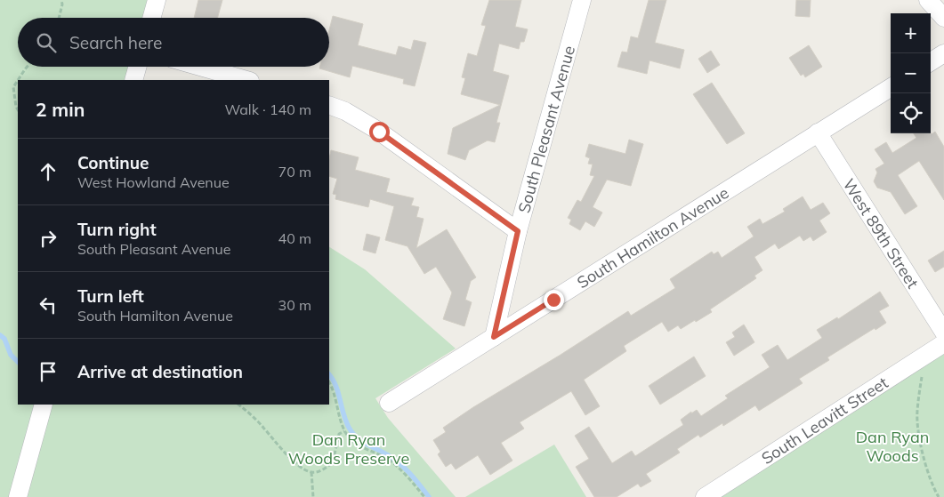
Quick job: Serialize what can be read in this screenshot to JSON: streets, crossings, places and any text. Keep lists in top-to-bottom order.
{
  "streets": {
    "street": [
      "South Pleasant Avenue",
      "West 89th Street",
      "South Hamilton Avenue",
      "South Leavitt Street"
    ]
  },
  "crossings": [
    ["South Pleasant Avenue", "South Hamilton Avenue"],
    ["West 89th Street", "South Hamilton Avenue"]
  ],
  "parks": ["Dan Ryan Woods", "Dan Ryan Woods Preserve"],
  "page": {
    "map_buttons": ["+", "−"],
    "search": "Search here",
    "heading": ["2 min", "Walk · 140 m"],
    "list": [
      ["Continue", "West Howland Avenue", "70 m"],
      ["Turn right", "South Pleasant Avenue", "40 m"],
      ["Turn left", "South Hamilton Avenue", "30 m"],
      "Arrive at destination"
    ]
  }
}
